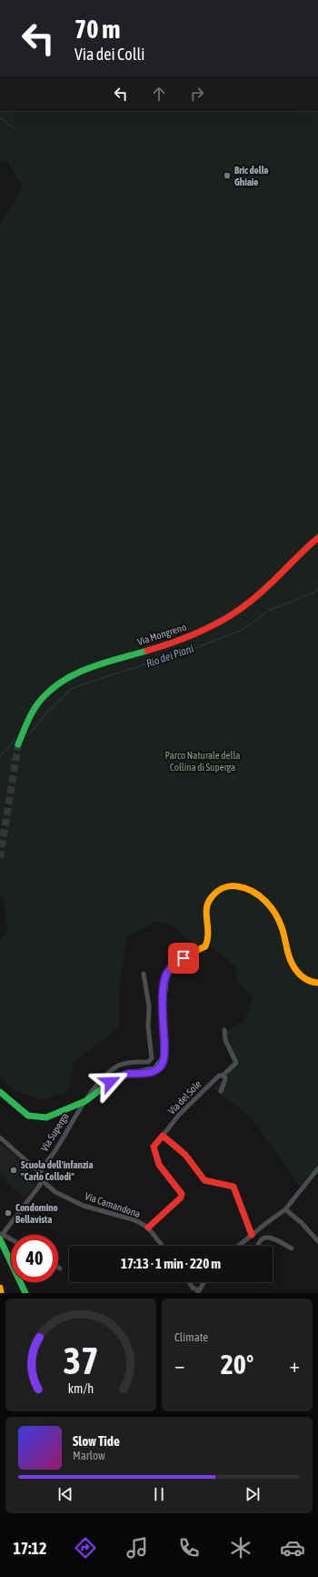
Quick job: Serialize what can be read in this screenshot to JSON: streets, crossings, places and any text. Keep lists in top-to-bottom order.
{
  "streets": {
    "street": [
      "Via Mongreno",
      "Via del Sole",
      "Via Superga",
      "Via Camandona"
    ]
  },
  "water": ["Rio dei Piani"],
  "parks": ["Parco Naturale della Collina di Superga"],
  "places": ["Bric delle Ghiaie", "Scuola dell'infanzia \"Carlo Collodi\"", "Condomino Bellavista"],
  "page": {
    "turn": ["70 m", "Via dei Colli"],
    "limit": "40",
    "trip": "17:13 · 1 min · 220 m",
    "tile": "Climate",
    "heat": ["−", "20°", "+"],
    "song": ["Slow Tide", "Marlow"],
    "tabs": "17:12",
    "gauge": ["37", "km/h"]
  }
}
